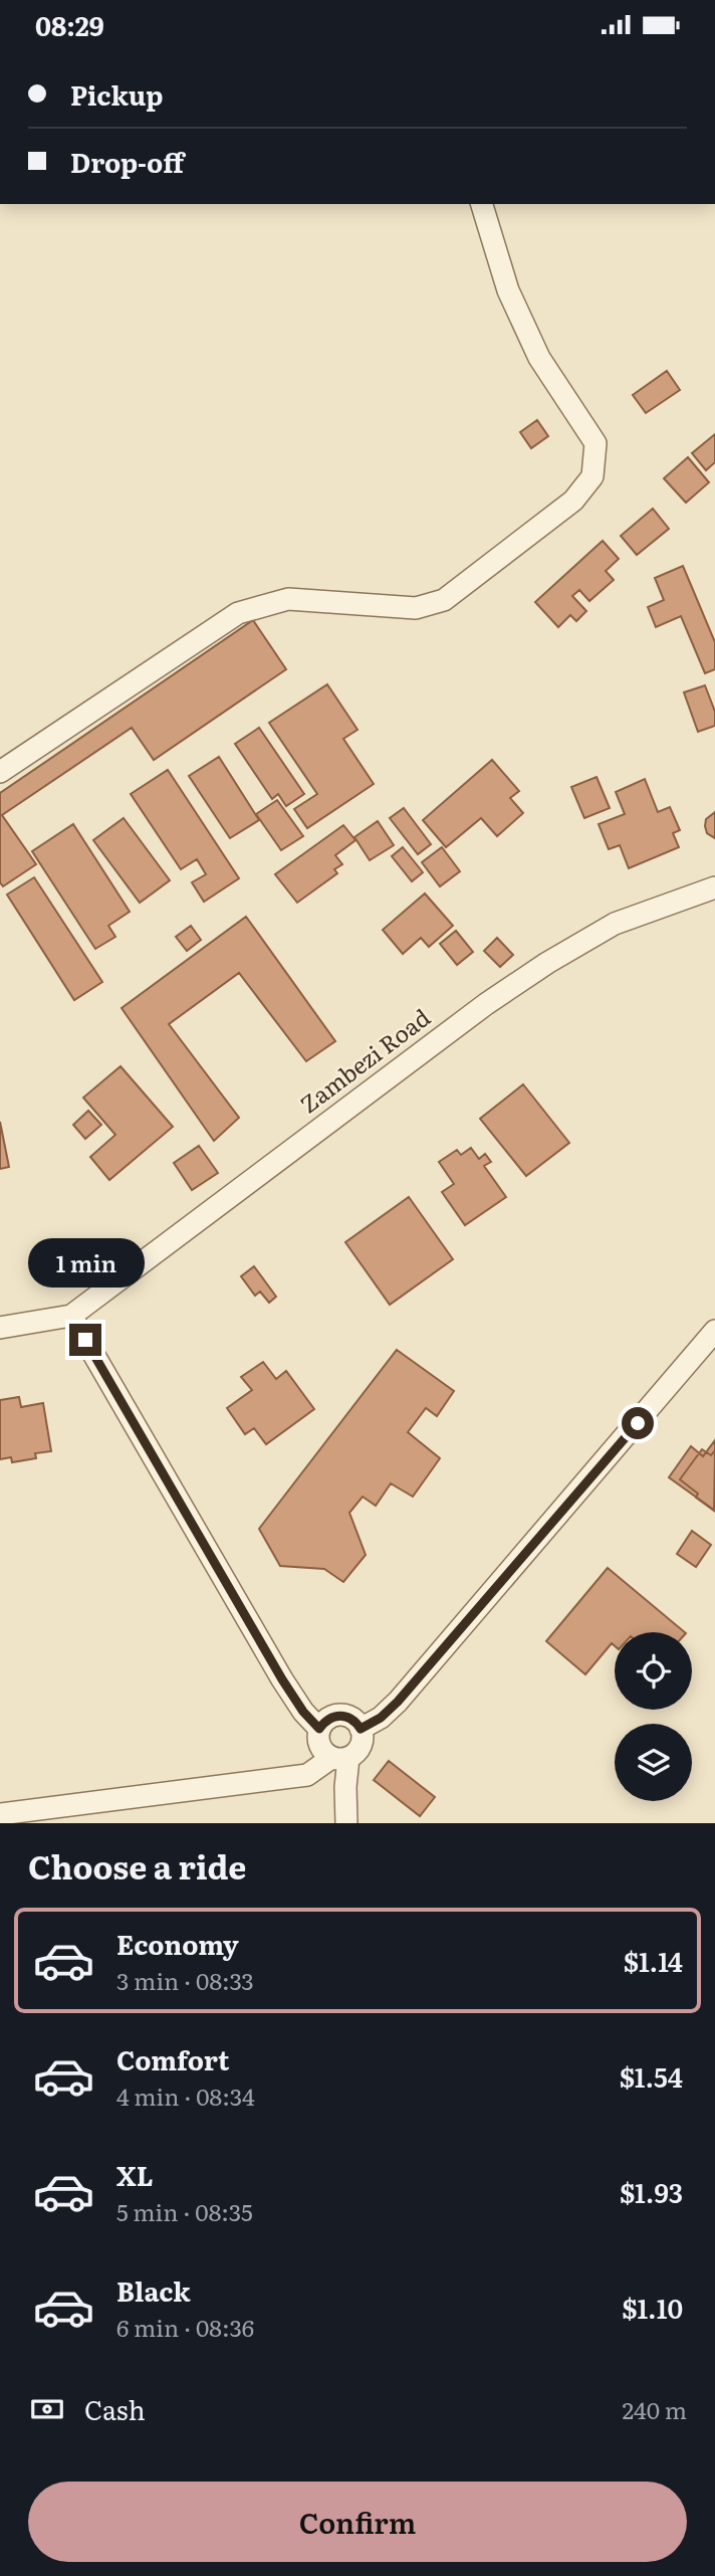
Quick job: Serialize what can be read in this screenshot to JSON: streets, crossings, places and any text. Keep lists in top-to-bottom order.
{
  "streets": {
    "street": ["Zambezi Road"]
  },
  "page": {
    "status": "08:29",
    "banner": ["Pickup", "Drop-off"],
    "bubble": "1 min",
    "heading": "Choose a ride",
    "list": [
      {
        "name": "Economy",
        "note": "3 min · 08:33",
        "value": "$1.14"
      },
      {
        "name": "Comfort",
        "note": "4 min · 08:34",
        "value": "$1.54"
      },
      {
        "name": "XL",
        "note": "5 min · 08:35",
        "value": "$1.93"
      },
      {
        "name": "Black",
        "note": "6 min · 08:36",
        "value": "$1.10"
      }
    ],
    "pay": ["Cash", "240 m"],
    "buttons": "Confirm"
  }
}
